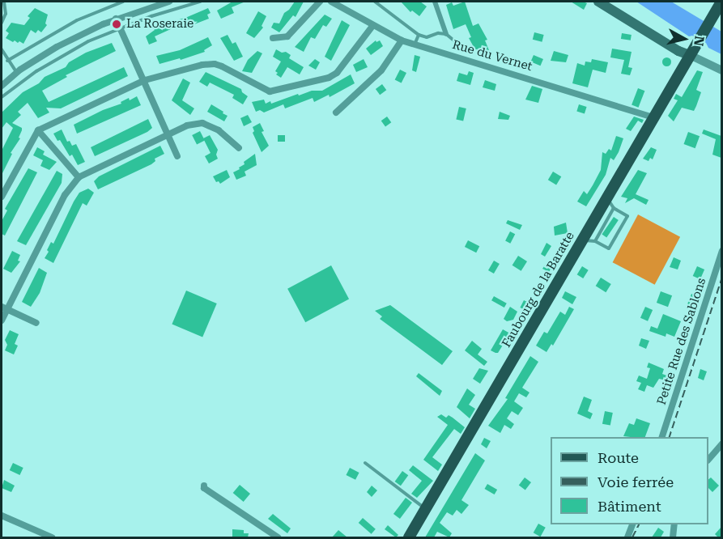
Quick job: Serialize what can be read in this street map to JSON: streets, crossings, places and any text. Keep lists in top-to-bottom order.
{
  "streets": {
    "main road": ["Faubourg de la Baratte"],
    "street": ["Rue du Vernet", "Petite Rue des Sablons"]
  },
  "crossings": [
    ["Rue du Vernet", "Faubourg de la Baratte"]
  ],
  "places": ["La Roseraie"],
  "legend": ["Route", "Voie ferrée", "Bâtiment"],
  "north": "right"
}
